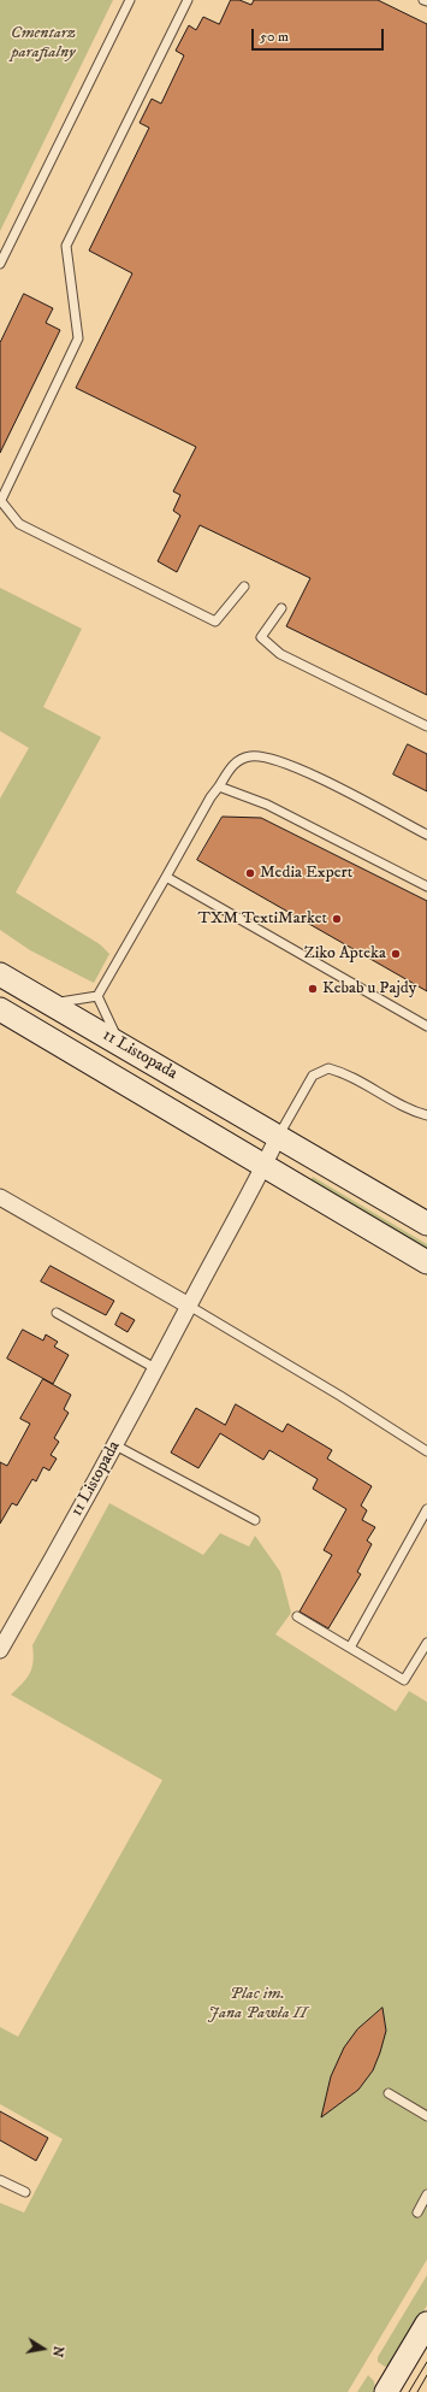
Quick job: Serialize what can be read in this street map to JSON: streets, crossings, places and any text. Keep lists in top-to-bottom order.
{
  "streets": {
    "main road": ["11 Listopada"]
  },
  "parks": ["Cmentarz parafialny", "Plac im. Jana Pawła II"],
  "places": [
    "Media Expert",
    "TXM TextiMarket",
    "Ziko Apteka",
    "Kebab u Pajdy"
  ],
  "scale_bar": "50 m",
  "north": "right"
}
